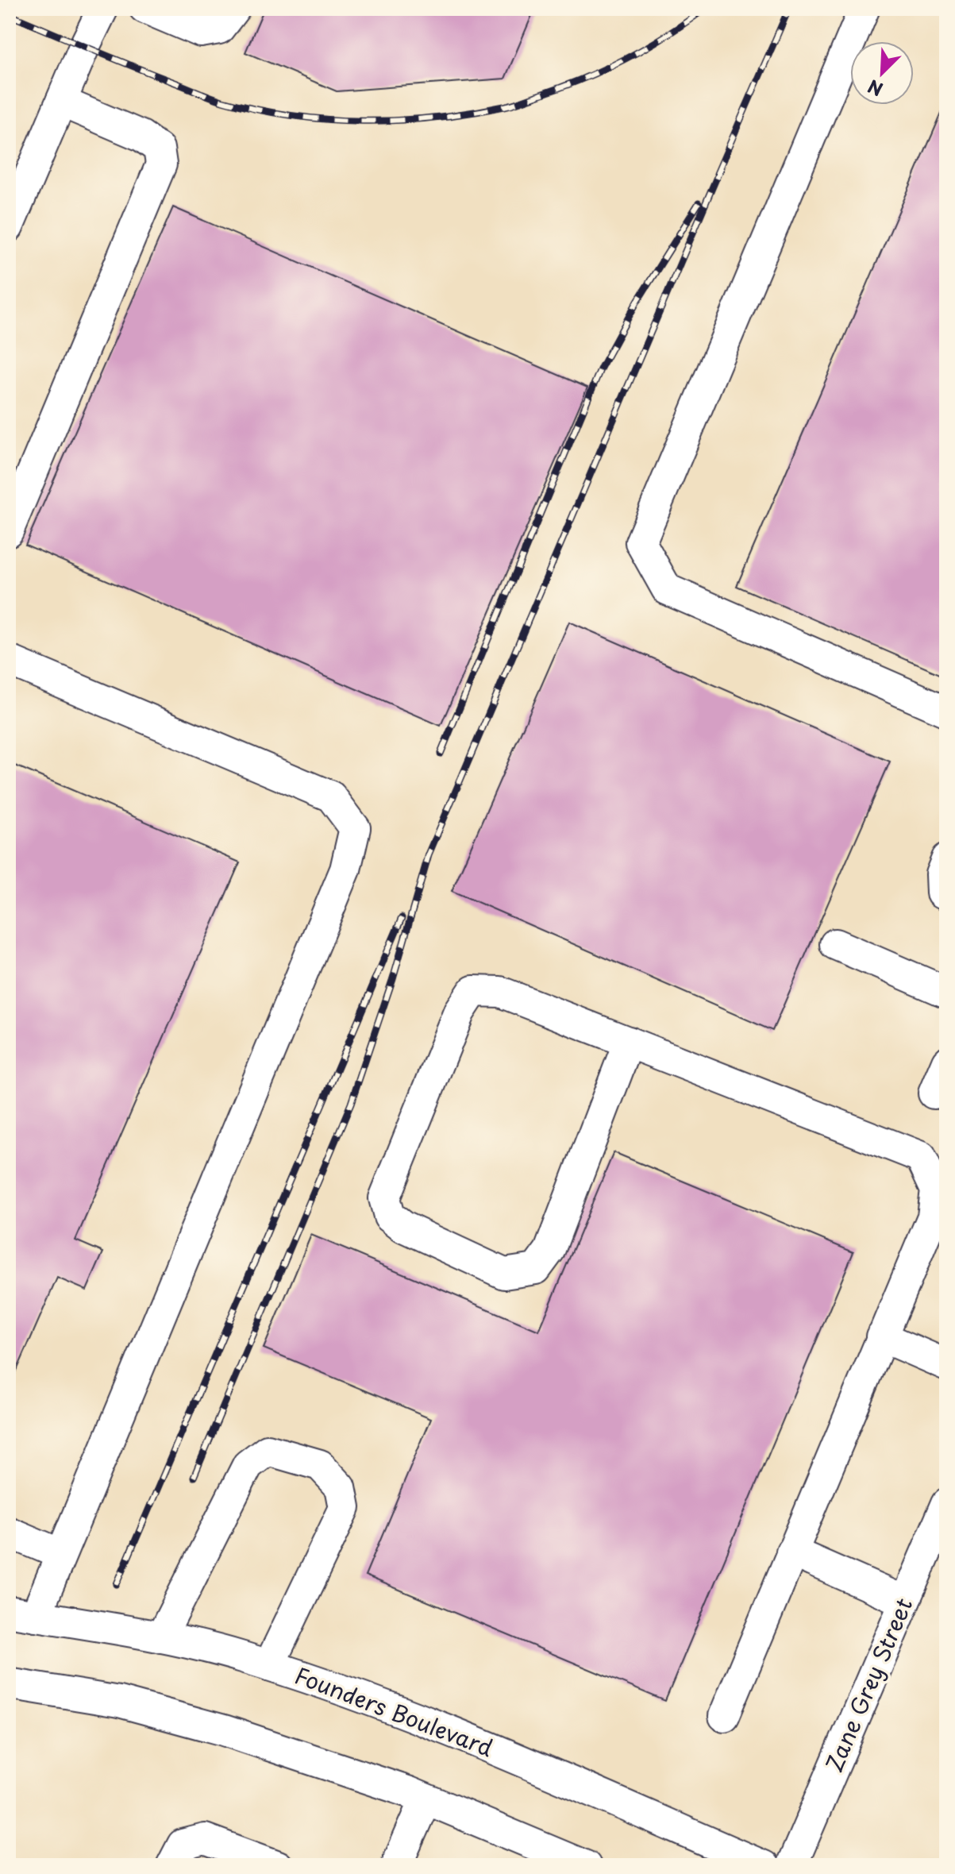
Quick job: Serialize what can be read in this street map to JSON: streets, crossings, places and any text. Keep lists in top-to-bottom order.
{
  "streets": {
    "street": ["Zane Grey Street", "Founders Boulevard"]
  },
  "north": "bottom left"
}
